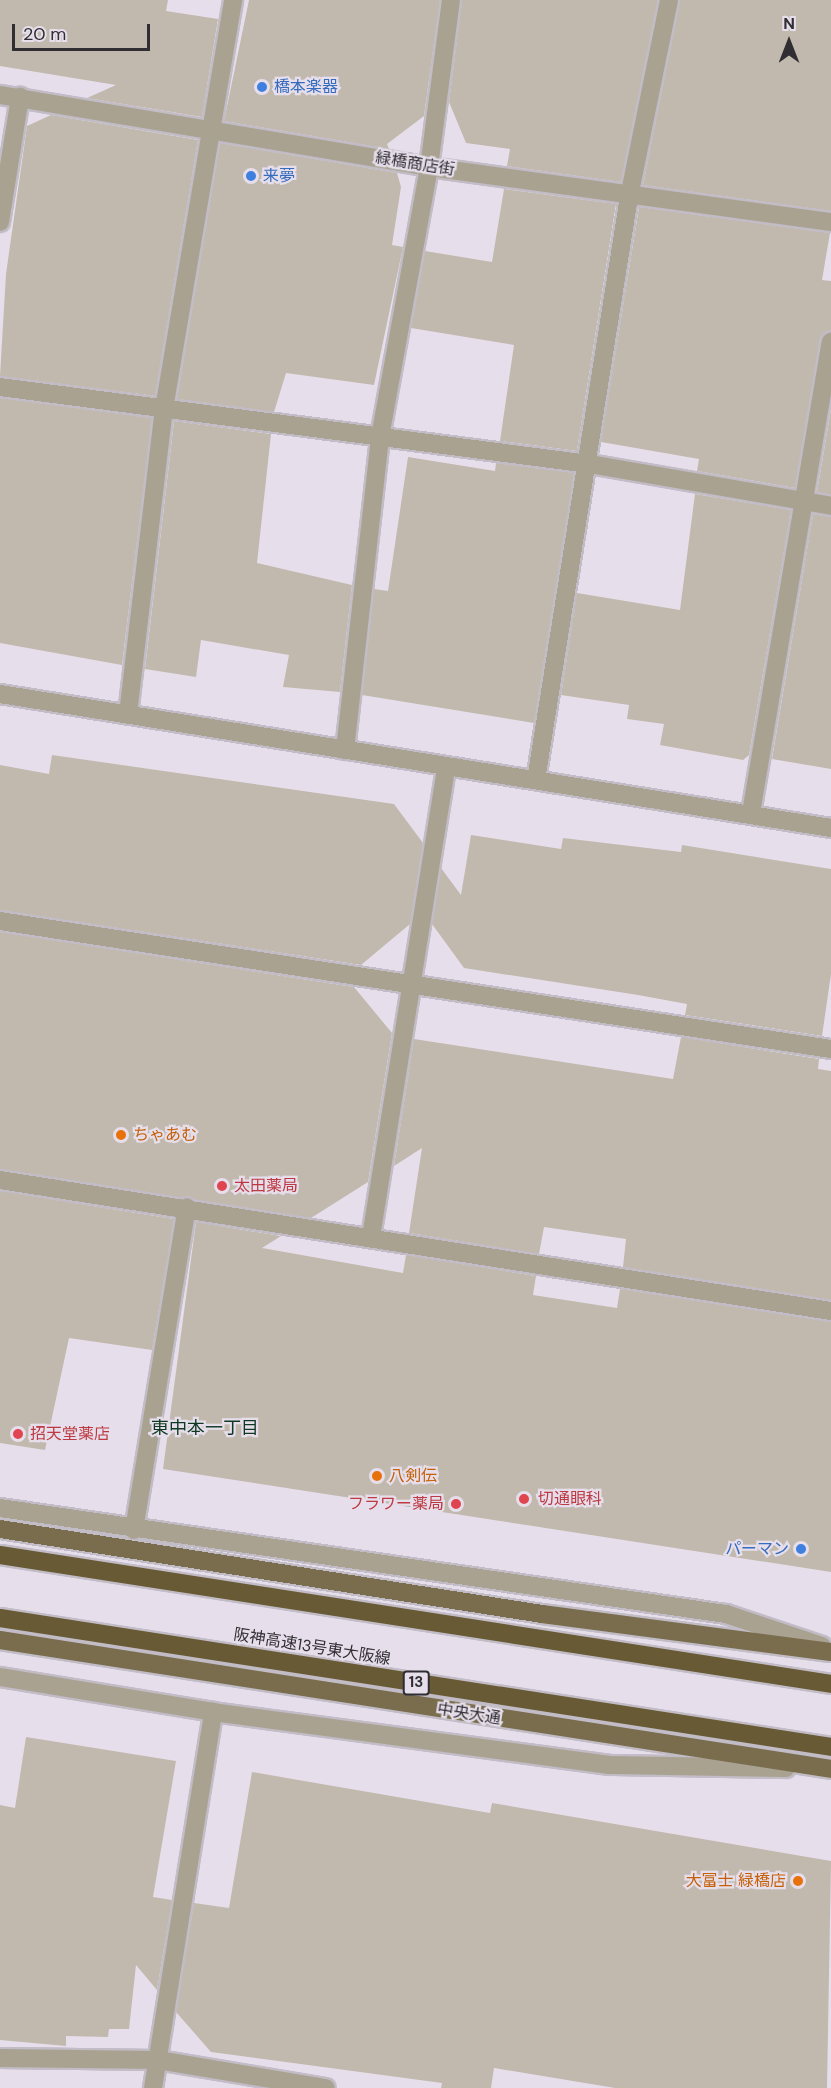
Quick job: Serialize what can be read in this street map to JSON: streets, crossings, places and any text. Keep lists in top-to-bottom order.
{
  "streets": {
    "highway": ["阪神高速13号東大阪線", "13"],
    "main road": ["中央大通"],
    "street": ["緑橋商店街"]
  },
  "districts": ["東中本一丁目"],
  "places": [
    "橋本楽器",
    "来夢",
    "ちゃあむ",
    "太田薬局",
    "招天堂薬店",
    "八剣伝",
    "切通眼科",
    "フラワー薬局",
    "パーマン",
    "大富士 緑橋店"
  ],
  "scale_bar": "20 m",
  "north": "top"
}
